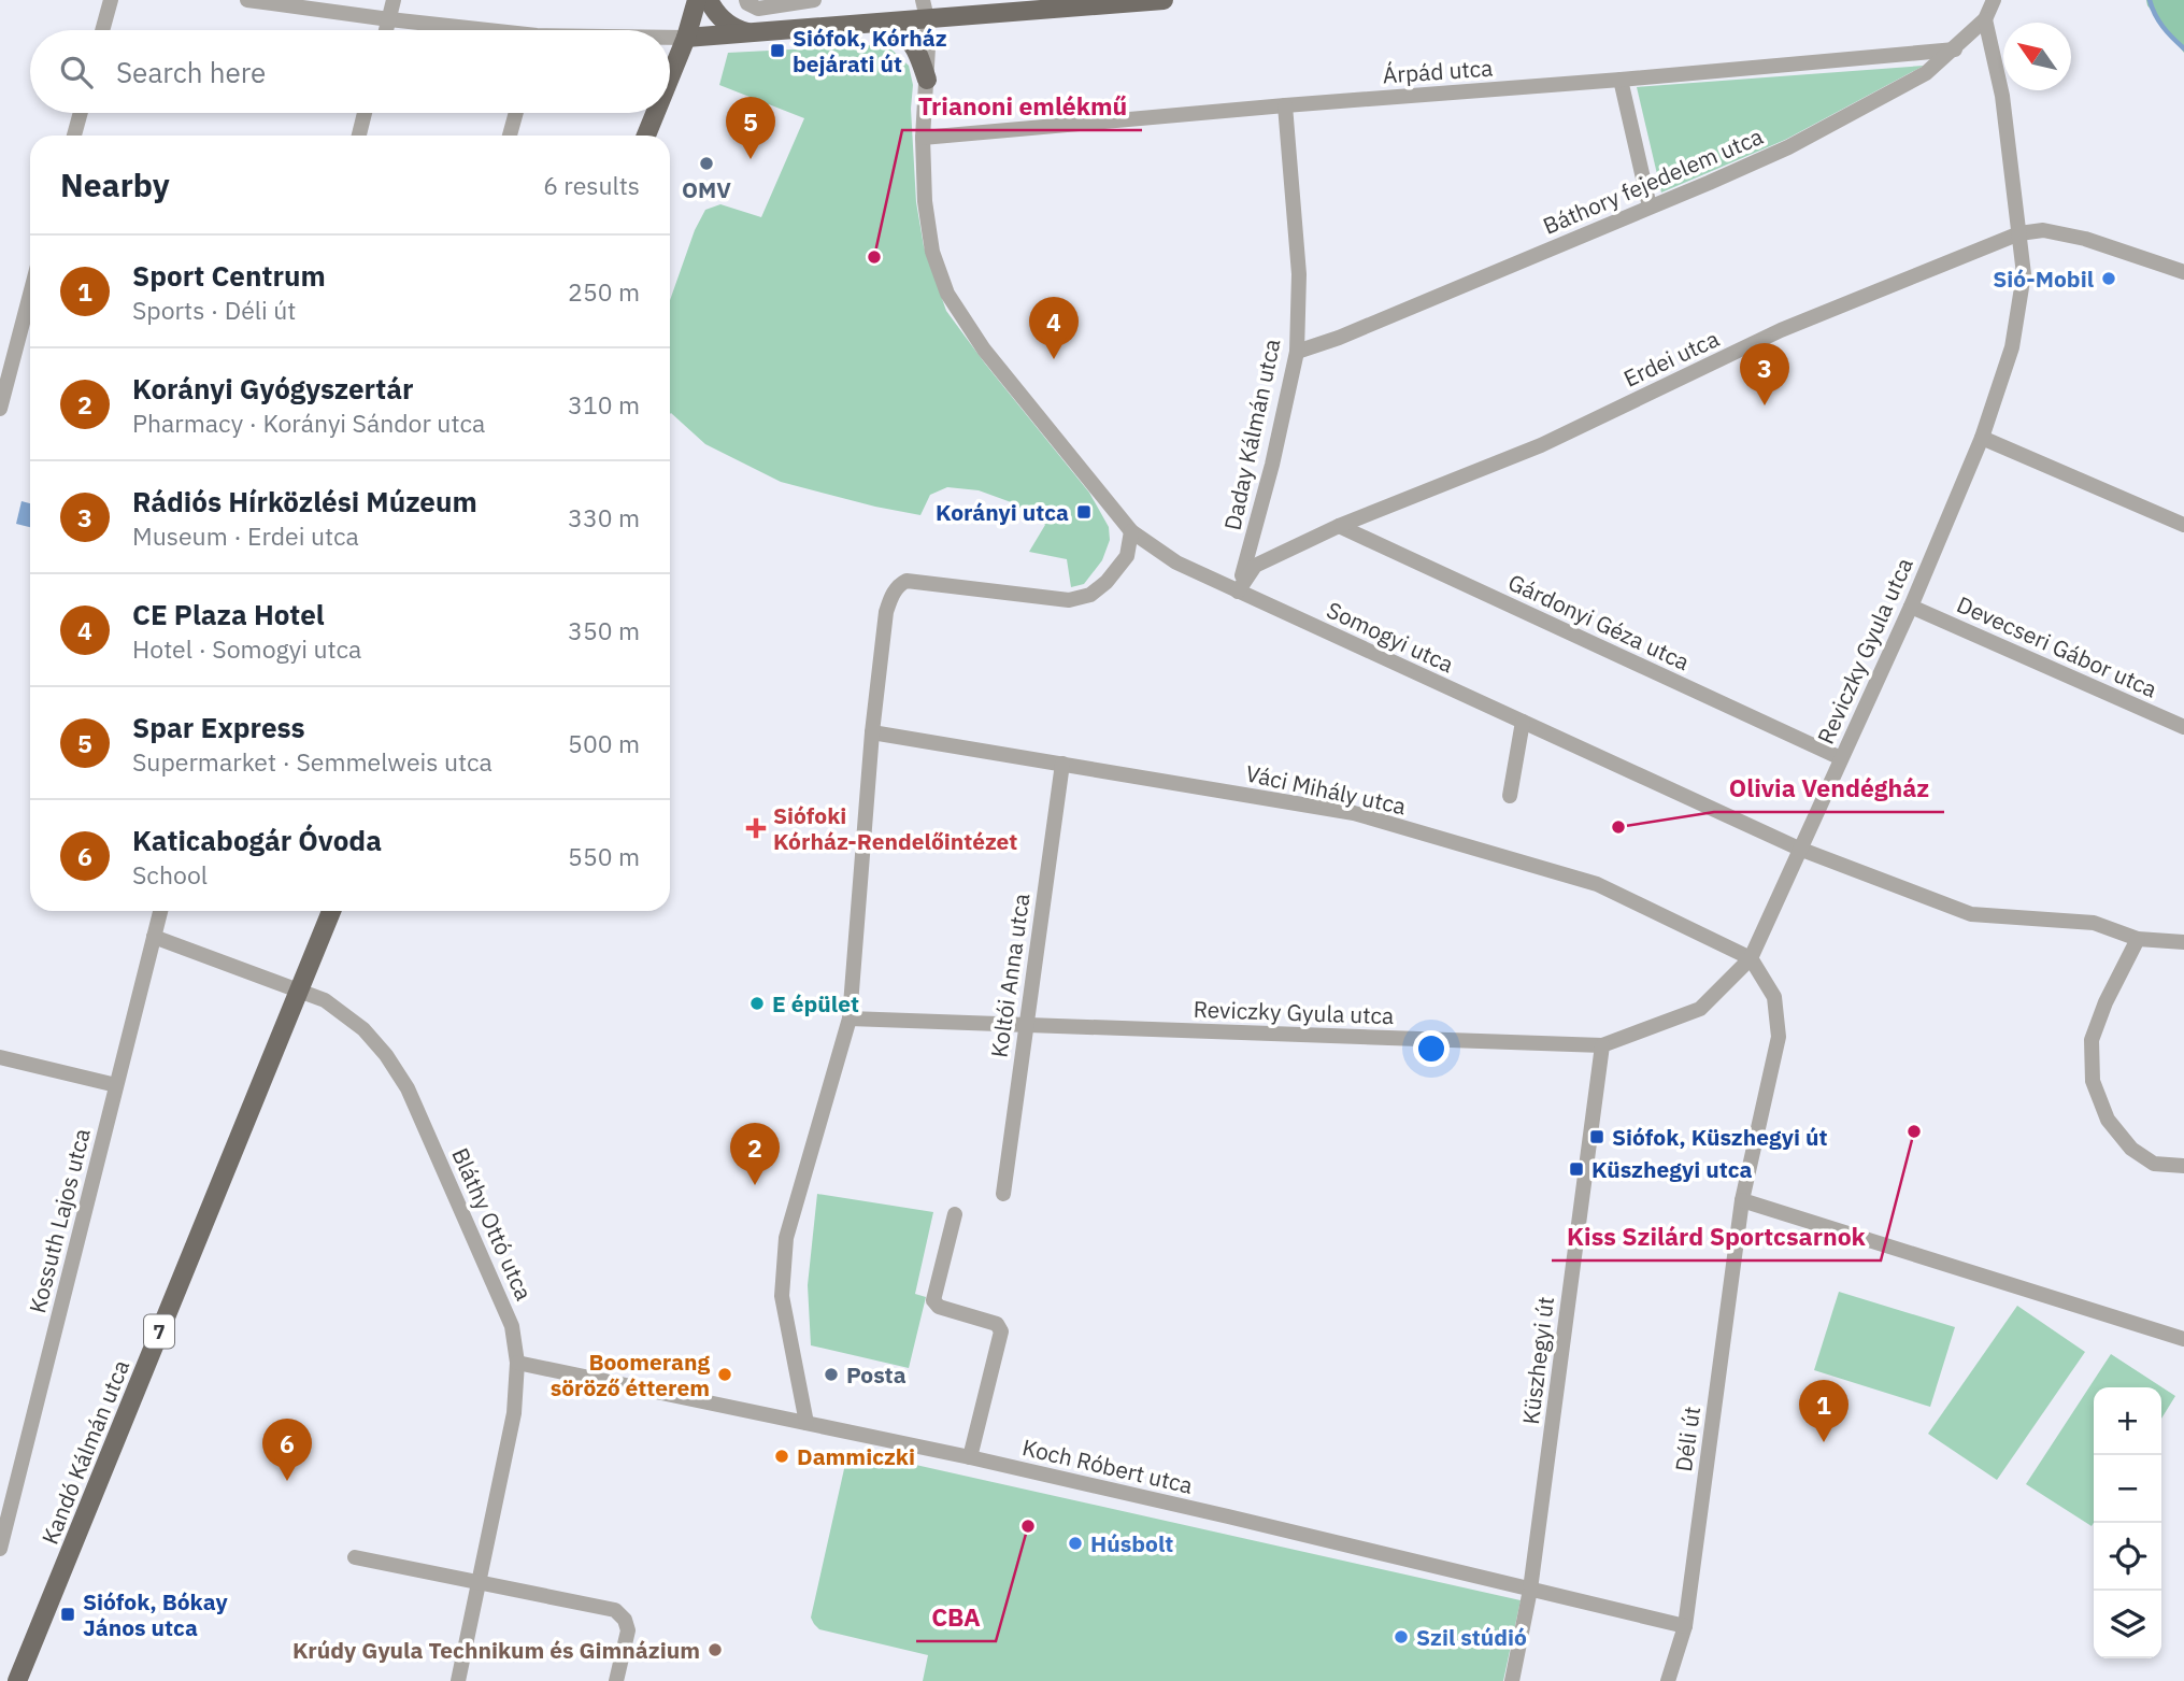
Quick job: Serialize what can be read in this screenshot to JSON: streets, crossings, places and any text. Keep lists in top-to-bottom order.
{
  "streets": {
    "main road": ["7", "Kandó Kálmán utca"],
    "street": [
      "Árpád utca",
      "Báthory fejedelem utca",
      "Erdei utca",
      "Daday Kálmán utca",
      "Gárdonyi Géza utca",
      "Somogyi utca",
      "Devecseri Gábor utca",
      "Reviczky Gyula utca",
      "Váci Mihály utca",
      "Koltói Anna utca",
      "Kossuth Lajos utca",
      "Bláthy Ottó utca",
      "Küszhegyi út",
      "Déli út",
      "Koch Róbert utca"
    ]
  },
  "crossings": [
    ["Árpád utca", "Báthory fejedelem utca"],
    ["Árpád utca", "Daday Kálmán utca"],
    ["Árpád utca", "Somogyi utca"],
    ["Báthory fejedelem utca", "Daday Kálmán utca"],
    ["Báthory fejedelem utca", "Reviczky Gyula utca"],
    ["Erdei utca", "Daday Kálmán utca"],
    ["Erdei utca", "Gárdonyi Géza utca"],
    ["Erdei utca", "Somogyi utca"],
    ["Erdei utca", "Reviczky Gyula utca"],
    ["Daday Kálmán utca", "Somogyi utca"],
    ["Gárdonyi Géza utca", "Reviczky Gyula utca"],
    ["Somogyi utca", "Reviczky Gyula utca"],
    ["Devecseri Gábor utca", "Reviczky Gyula utca"],
    ["Reviczky Gyula utca", "Váci Mihály utca"],
    ["Reviczky Gyula utca", "Koltói Anna utca"],
    ["Reviczky Gyula utca", "Küszhegyi út"],
    ["Reviczky Gyula utca", "Déli út"],
    ["Váci Mihály utca", "Koltói Anna utca"],
    ["Váci Mihály utca", "Déli út"],
    ["Kossuth Lajos utca", "Bláthy Ottó utca"],
    ["Bláthy Ottó utca", "7"],
    ["Bláthy Ottó utca", "Kandó Kálmán utca"],
    ["Bláthy Ottó utca", "Koch Róbert utca"],
    ["7", "Kandó Kálmán utca"],
    ["Küszhegyi út", "Koch Róbert utca"],
    ["Déli út", "Koch Róbert utca"]
  ],
  "places": {
    "transit": [
      "Siófok, Kórház bejárati út",
      "Korányi utca",
      "Siófok, Küszhegyi út",
      "Küszhegyi utca",
      "Siófok, Bókay János utca"
    ],
    "other": [
      "OMV",
      "Trianoni emlékmű",
      "Sió-Mobil",
      "Olivia Vendégház",
      "E épület",
      "Kiss Szilárd Sportcsarnok",
      "Boomerang söröző étterem",
      "Posta",
      "Dammiczki",
      "CBA",
      "Húsbolt",
      "Szil stúdió",
      "Krúdy Gyula Technikum és Gimnázium"
    ],
    "health": ["Siófoki Kórház-Rendelőintézet"]
  },
  "north": "top left",
  "page": {
    "search": "Search here",
    "pins": [
      "5",
      "4",
      "3",
      "2",
      "1",
      "6"
    ],
    "heading": ["Nearby", "6 results"],
    "list": [
      {
        "mark": "1",
        "name": "Sport Centrum",
        "note": "Sports · Déli út",
        "value": "250 m"
      },
      {
        "mark": "2",
        "name": "Korányi Gyógyszertár",
        "note": "Pharmacy · Korányi Sándor utca",
        "value": "310 m"
      },
      {
        "mark": "3",
        "name": "Rádiós Hírközlési Múzeum",
        "note": "Museum · Erdei utca",
        "value": "330 m"
      },
      {
        "mark": "4",
        "name": "CE Plaza Hotel",
        "note": "Hotel · Somogyi utca",
        "value": "350 m"
      },
      {
        "mark": "5",
        "name": "Spar Express",
        "note": "Supermarket · Semmelweis utca",
        "value": "500 m"
      },
      {
        "mark": "6",
        "name": "Katicabogár Óvoda",
        "note": "School",
        "value": "550 m"
      }
    ],
    "map_buttons": ["+", "−"]
  }
}
